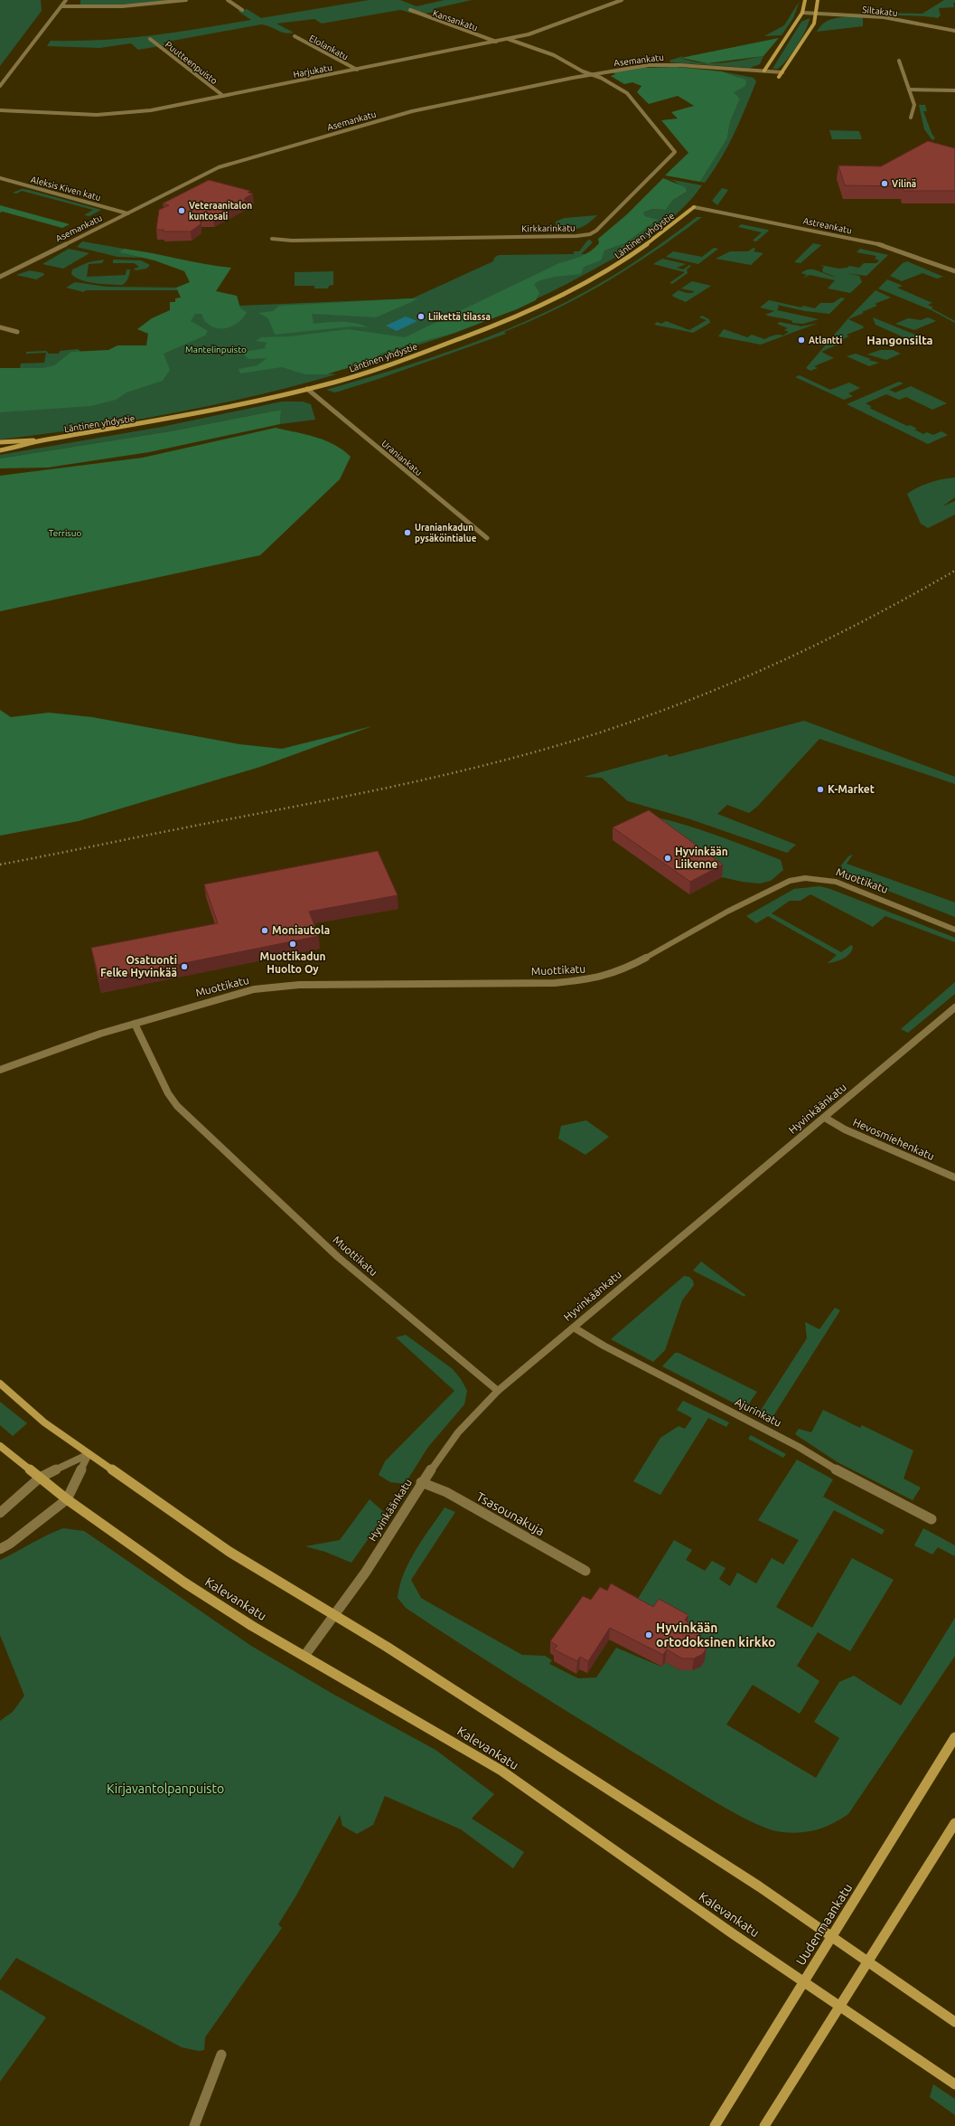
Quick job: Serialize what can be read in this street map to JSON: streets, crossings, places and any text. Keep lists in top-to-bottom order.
{
  "streets": {
    "main road": ["Läntinen yhdystie", "Kalevankatu", "Uudenmaankatu"],
    "street": [
      "Siltakatu",
      "Kansankatu",
      "Elolankatu",
      "Asemankatu",
      "Puutteenpuisto",
      "Harjukatu",
      "Aleksis Kiven katu",
      "Astreankatu",
      "Kirkkarinkatu",
      "Uraniankatu",
      "Muottikatu",
      "Hyvinkäänkatu",
      "Hevosmiehenkatu",
      "Ajurinkatu",
      "Tsasounakuja"
    ]
  },
  "crossings": [
    ["Kansankatu", "Harjukatu"],
    ["Elolankatu", "Harjukatu"],
    ["Asemankatu", "Aleksis Kiven katu"],
    ["Asemankatu", "Kirkkarinkatu"],
    ["Puutteenpuisto", "Harjukatu"],
    ["Astreankatu", "Läntinen yhdystie"],
    ["Läntinen yhdystie", "Uraniankatu"],
    ["Muottikatu", "Hyvinkäänkatu"],
    ["Hyvinkäänkatu", "Hevosmiehenkatu"],
    ["Hyvinkäänkatu", "Ajurinkatu"],
    ["Hyvinkäänkatu", "Tsasounakuja"],
    ["Hyvinkäänkatu", "Kalevankatu"],
    ["Kalevankatu", "Uudenmaankatu"]
  ],
  "districts": ["Hangonsilta"],
  "parks": ["Mantelinpuisto", "Terrisuo", "Kirjavantolpanpuisto"],
  "places": [
    "Vilinä",
    "Veteraanitalon kuntosali",
    "Liikettä tilassa",
    "Atlantti",
    "Uraniankadun pysäköintialue",
    "K-Market",
    "Hyvinkään Liikenne",
    "Moniautola",
    "Muottikadun Huolto Oy",
    "Osatuonti Felke Hyvinkää",
    "Hyvinkään ortodoksinen kirkko"
  ]
}
